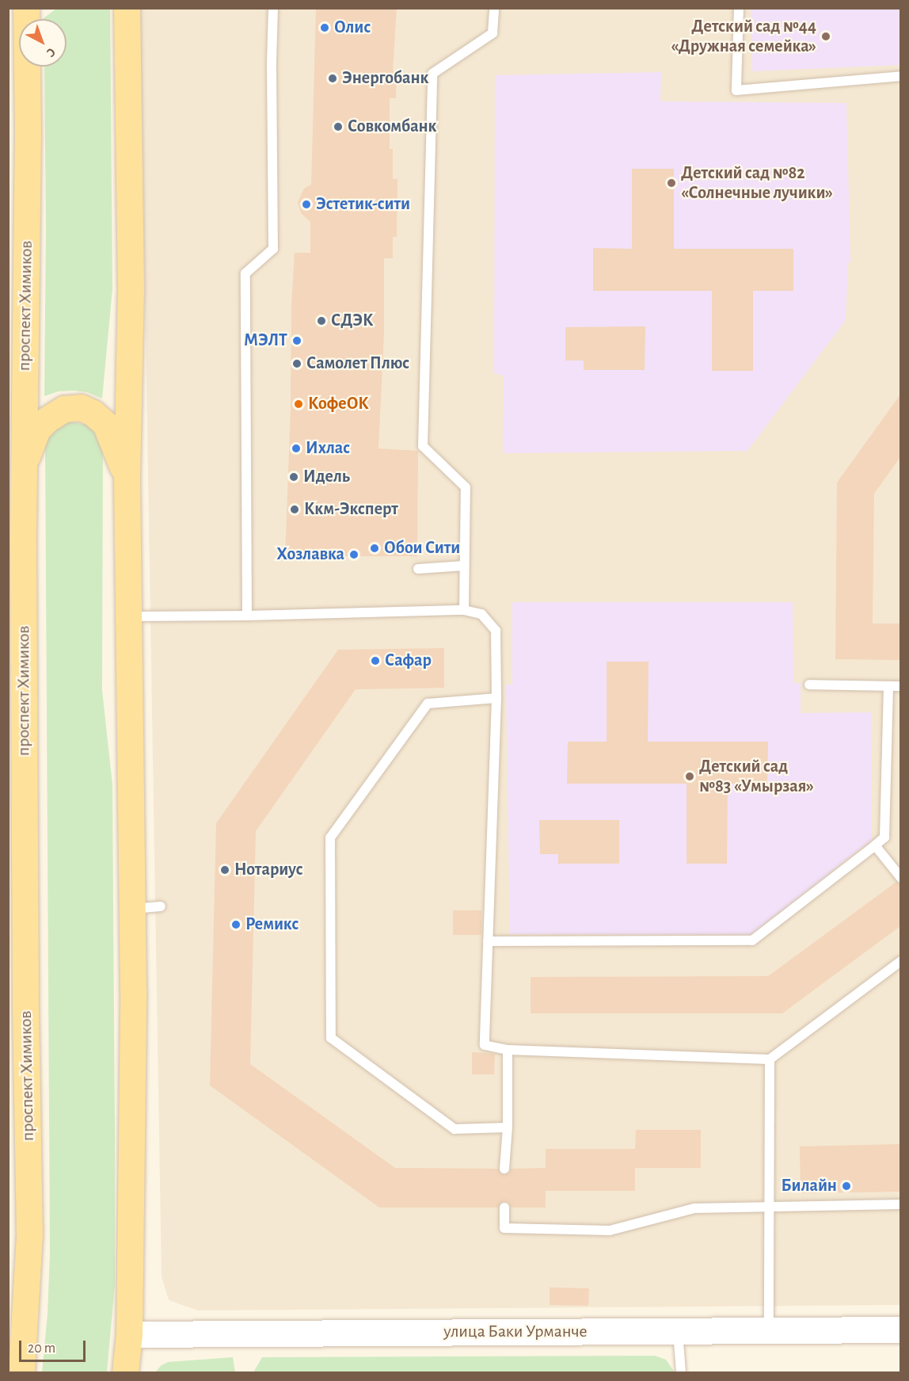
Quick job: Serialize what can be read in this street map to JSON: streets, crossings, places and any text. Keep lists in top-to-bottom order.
{
  "streets": {
    "main road": ["проспект Химиков"],
    "street": ["улица Баки Урманче"]
  },
  "places": [
    "Олис",
    "Детский сад №44 «Дружная семейка»",
    "Энергобанк",
    "Совкомбанк",
    "Детский сад №82 «Солнечные лучики»",
    "Эстетик-сити",
    "СДЭК",
    "МЭЛТ",
    "Самолет Плюс",
    "КофеОК",
    "Ихлас",
    "Идель",
    "Ккм-Эксперт",
    "Обои Сити",
    "Хозлавка",
    "Сафар",
    "Детский сад №83 «Умырзая»",
    "Нотариус",
    "Ремикс",
    "Билайн"
  ],
  "scale_bar": "20 m",
  "north": "bottom right"
}
